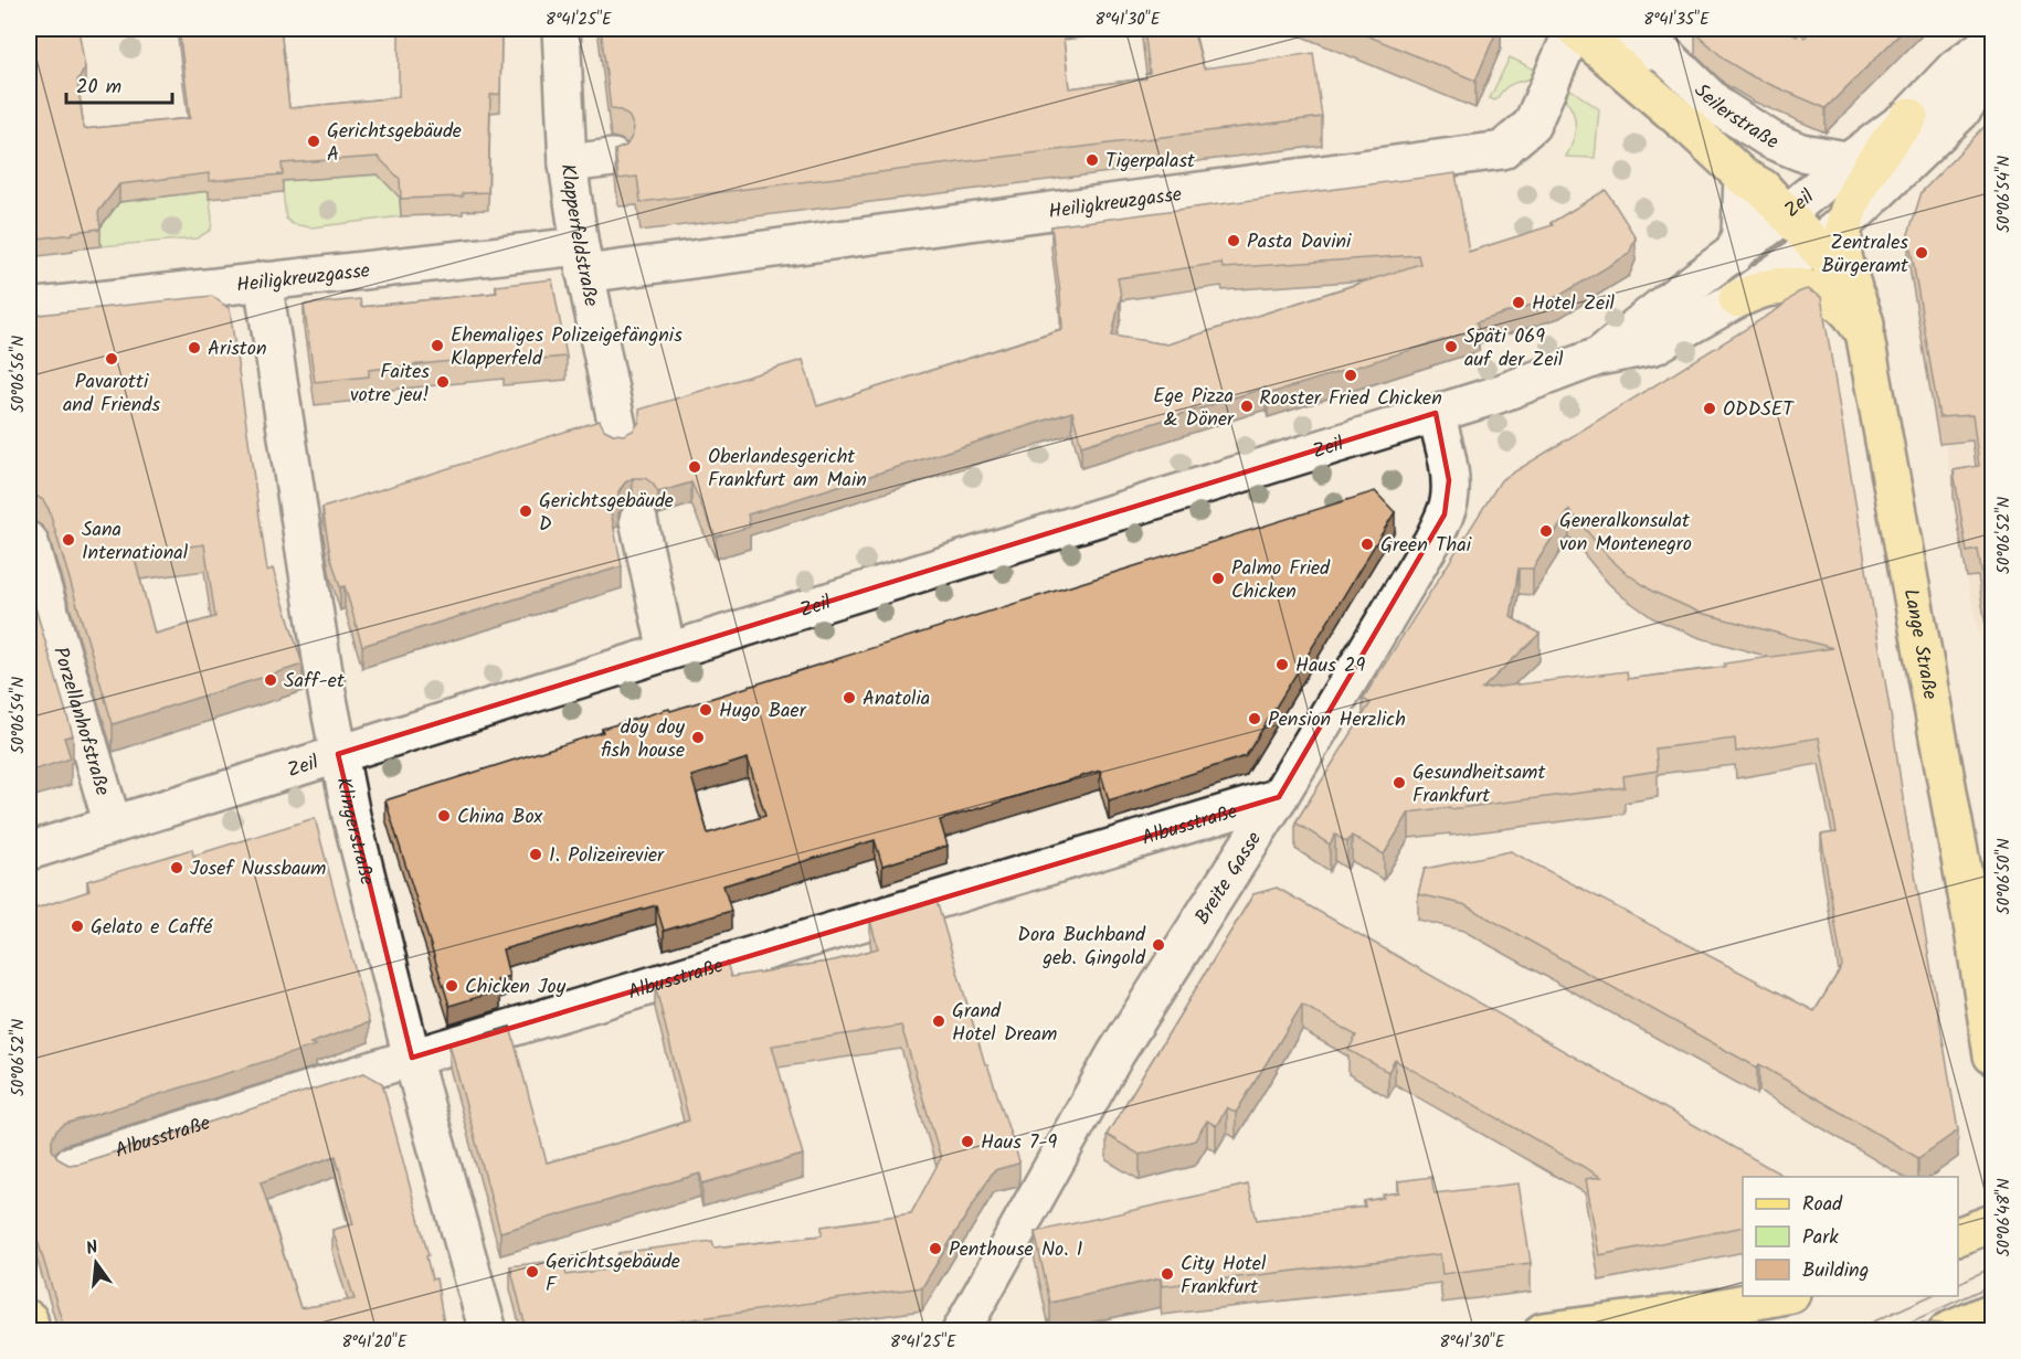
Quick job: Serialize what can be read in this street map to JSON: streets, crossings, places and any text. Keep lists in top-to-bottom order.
{
  "streets": {
    "main road": ["Seilerstraße", "Lange Straße"],
    "street": [
      "Heiligkreuzgasse",
      "Zeil",
      "Klapperfeldstraße",
      "Porzellanhofstraße",
      "Albusstraße",
      "Klingerstraße",
      "Breite Gasse"
    ]
  },
  "crossings": [
    ["Seilerstraße", "Heiligkreuzgasse"],
    ["Seilerstraße", "Zeil"],
    ["Seilerstraße", "Lange Straße"],
    ["Heiligkreuzgasse", "Klapperfeldstraße"],
    ["Heiligkreuzgasse", "Klingerstraße"],
    ["Zeil", "Lange Straße"],
    ["Zeil", "Porzellanhofstraße"],
    ["Zeil", "Klingerstraße"],
    ["Zeil", "Breite Gasse"],
    ["Albusstraße", "Klingerstraße"],
    ["Albusstraße", "Breite Gasse"]
  ],
  "places": [
    "Gerichtsgebäude A",
    "Tigerpalast",
    "Pasta Davini",
    "Zentrales Bürgeramt",
    "Hotel Zeil",
    "Ehemaliges Polizeigefängnis Klapperfeld",
    "Späti 069 auf der Zeil",
    "Ariston",
    "Pavarotti and Friends",
    "Rooster Fried Chicken",
    "Faites votre jeu!",
    "Ege Pizza & Döner",
    "ODDSET",
    "Oberlandesgericht Frankfurt am Main",
    "Gerichtsgebäude D",
    "Generalkonsulat von Montenegro",
    "Sana International",
    "Green Thai",
    "Palmo Fried Chicken",
    "Haus 29",
    "Saff-et",
    "Anatolia",
    "Hugo Baer",
    "Pension Herzlich",
    "doy doy fish house",
    "Gesundheitsamt Frankfurt",
    "China Box",
    "1. Polizeirevier",
    "Josef Nussbaum",
    "Gelato e Caffé",
    "Dora Buchband geb. Gingold",
    "Chicken Joy",
    "Grand Hotel Dream",
    "Haus 7-9",
    "Penthouse No. 1",
    "Gerichtsgebäude F",
    "City Hotel Frankfurt"
  ],
  "legend": ["Road", "Park", "Building"],
  "scale_bar": "20 m",
  "north": "top",
  "coordinates": [
    "8°41'25\"E",
    "8°41'30\"E",
    "8°41'35\"E",
    "50°06'54\"N",
    "50°06'56\"N",
    "50°06'52\"N",
    "50°06'50\"N",
    "50°06'48\"N",
    "8°41'20\"E"
  ]
}
